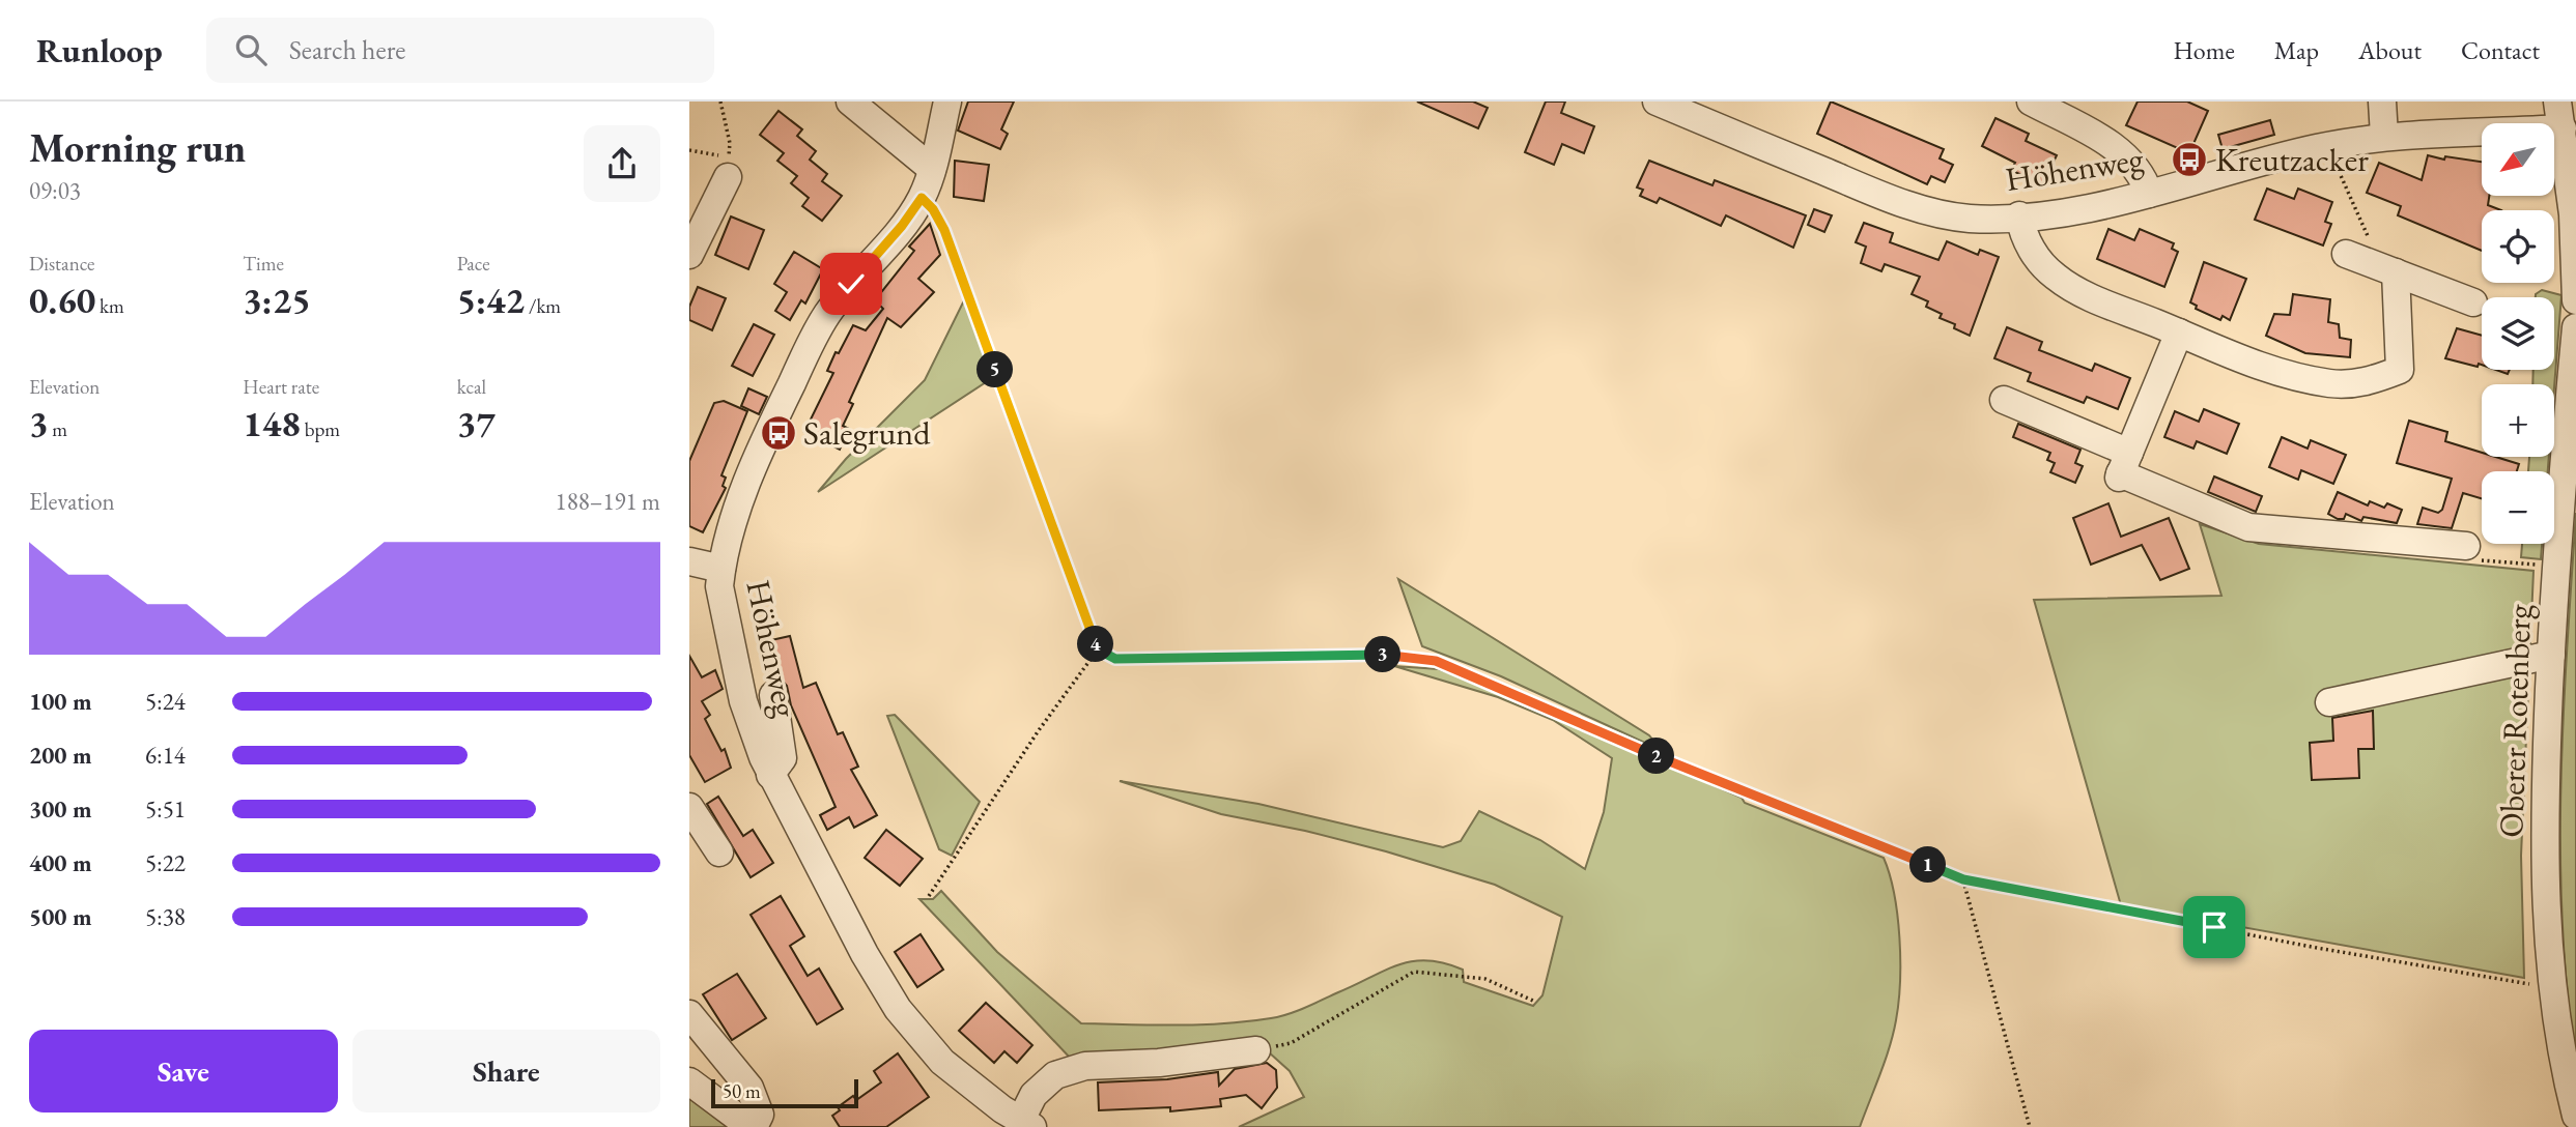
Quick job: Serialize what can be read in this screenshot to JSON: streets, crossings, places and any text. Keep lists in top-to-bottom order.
{
  "streets": {
    "street": ["Höhenweg", "Oberer Rotenberg"]
  },
  "places": {
    "bus stop": ["Kreutzacker", "Salegrund"]
  },
  "scale_bar": "50 m",
  "north": "bottom left",
  "page": {
    "header": "Runloop",
    "search": "Search here",
    "nav": [
      "Home",
      "Map",
      "About",
      "Contact"
    ],
    "heading": ["Morning run", "09:03"],
    "map_buttons": ["+", "−"],
    "stats": [
      ["Distance", "0.60 km"],
      ["Time", "3:25"],
      ["Pace", "5:42 /km"],
      ["Elevation", "3 m"],
      ["Heart rate", "148 bpm"],
      ["kcal", "37"]
    ],
    "pins": [
      "5",
      "4",
      "3",
      "2",
      "1"
    ],
    "chart": ["Elevation", "188–191 m"],
    "list": [
      {
        "name": "100 m",
        "note": "5:24"
      },
      {
        "name": "200 m",
        "note": "6:14"
      },
      {
        "name": "300 m",
        "note": "5:51"
      },
      {
        "name": "400 m",
        "note": "5:22"
      },
      {
        "name": "500 m",
        "note": "5:38"
      }
    ],
    "buttons": ["Save", "Share"],
    "scale": "50 m"
  }
}
